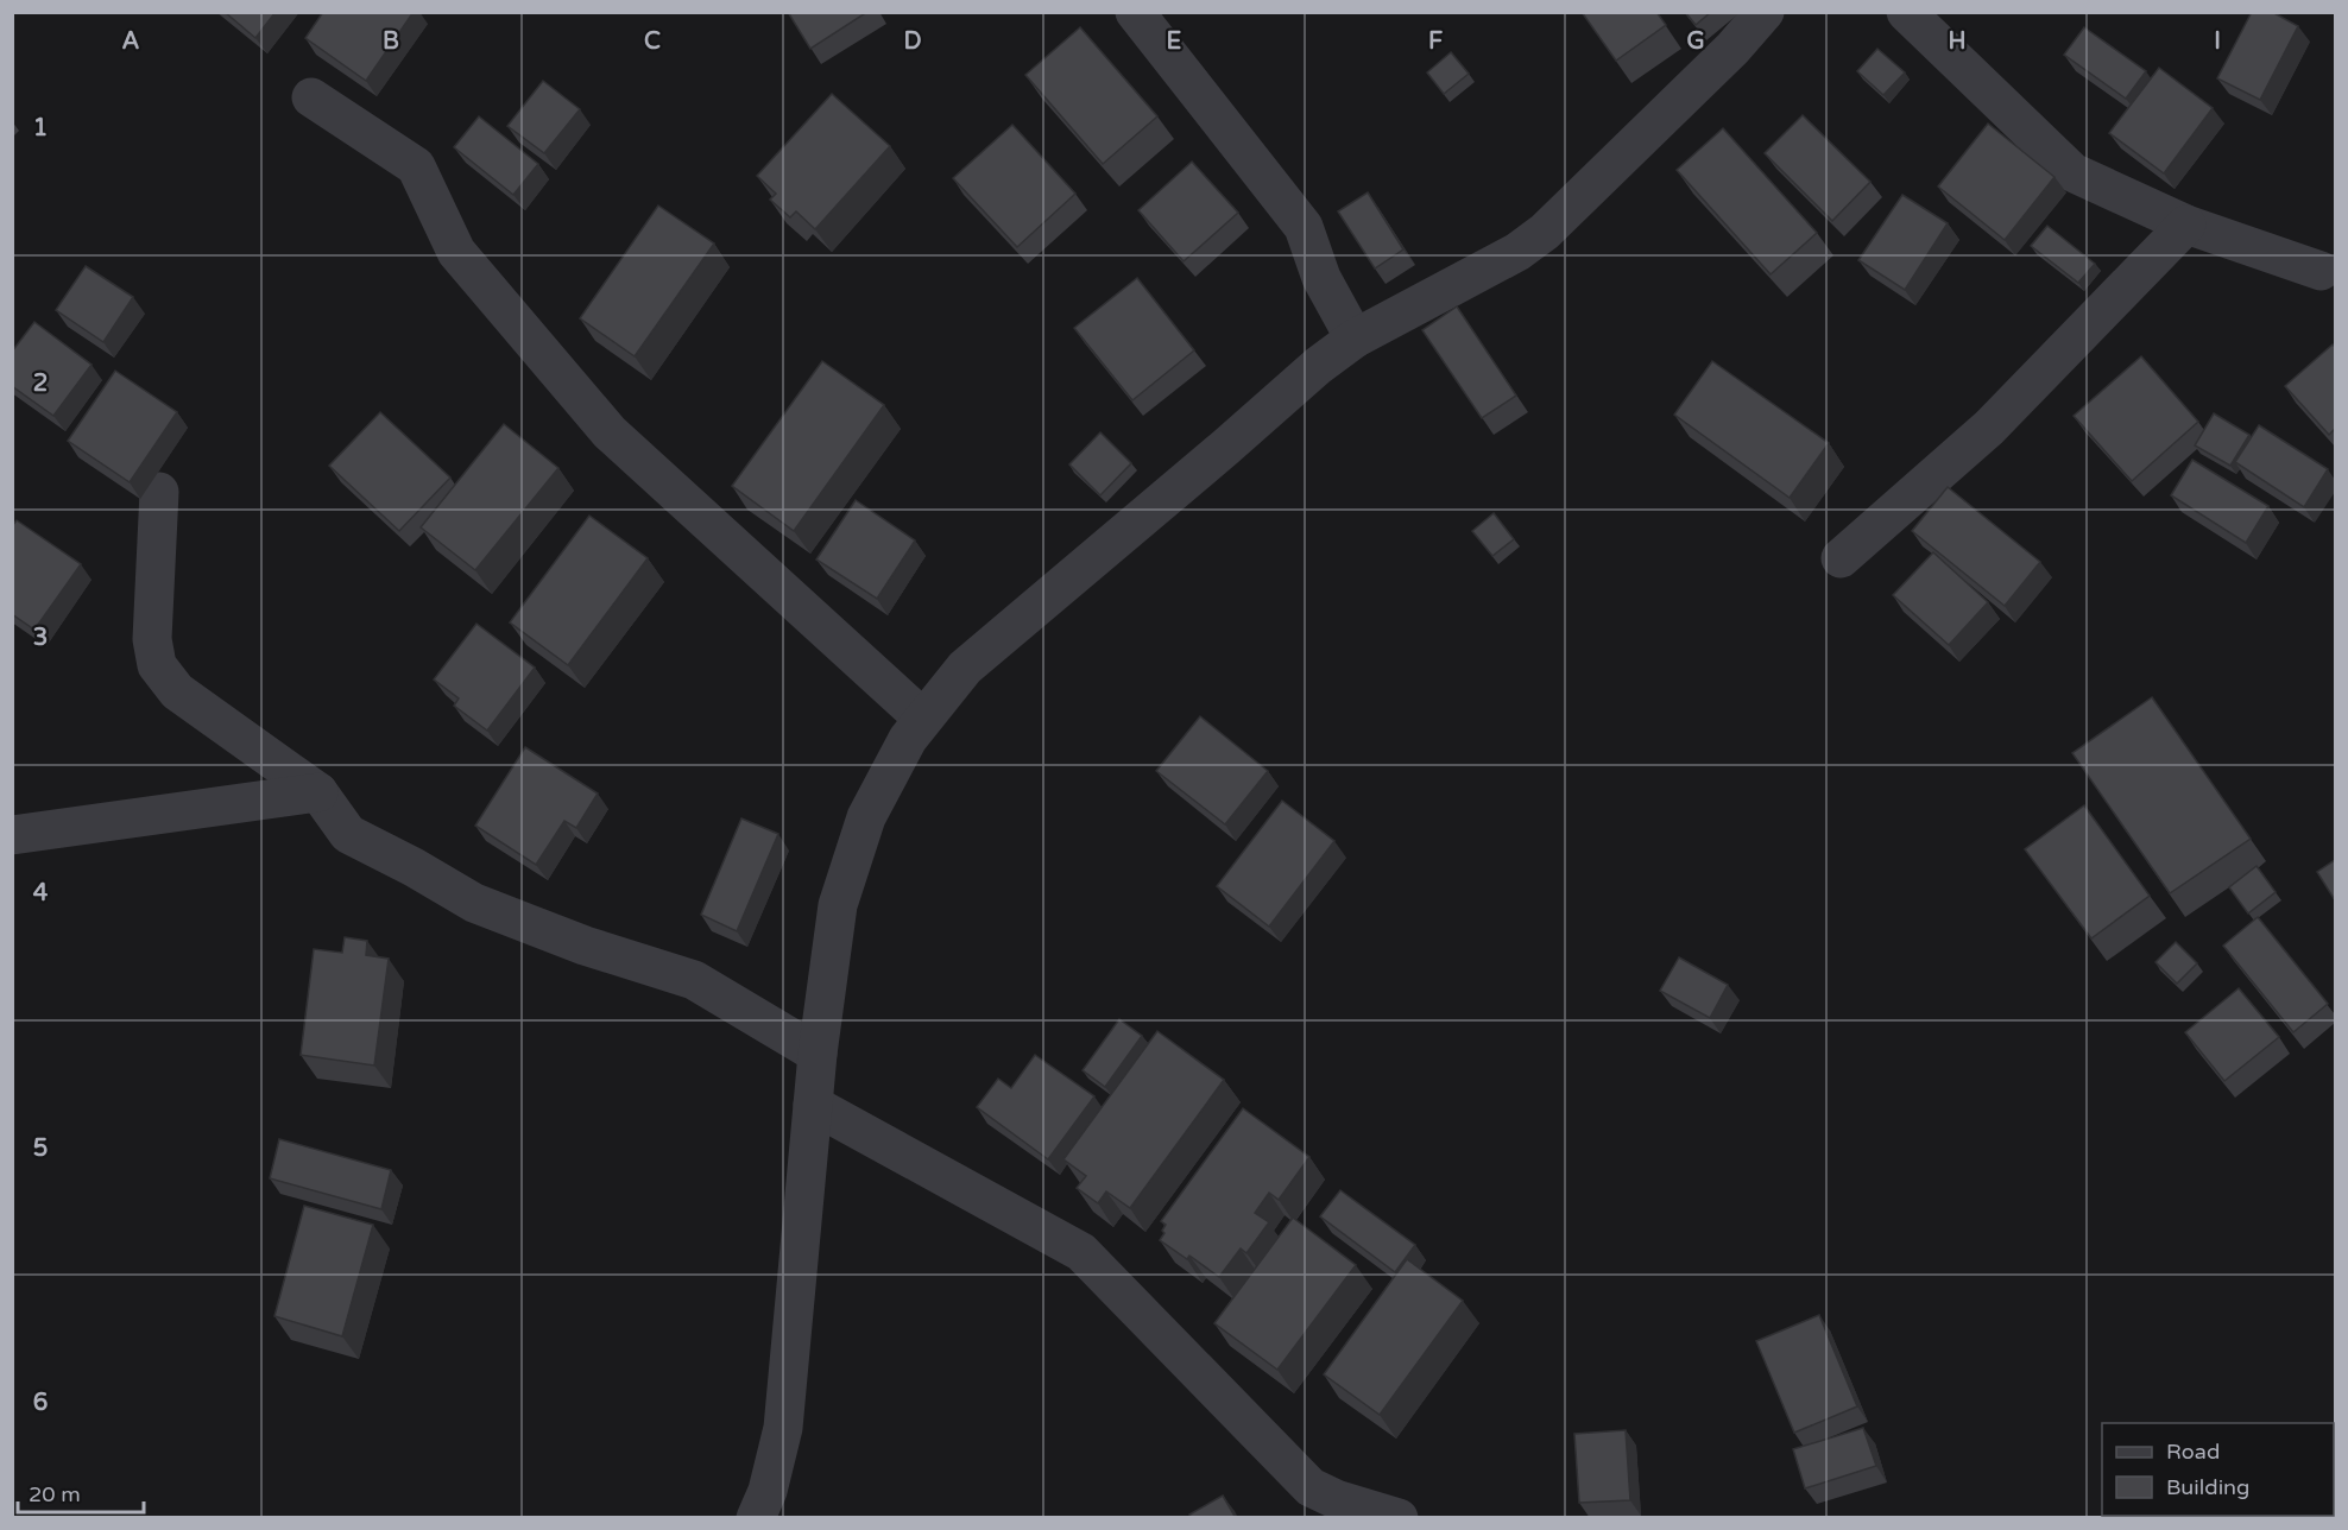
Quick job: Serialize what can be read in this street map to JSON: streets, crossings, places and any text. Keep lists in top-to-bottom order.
{
  "legend": ["Road", "Building"],
  "scale_bar": "20 m",
  "grid": {
    "columns": [
      "A",
      "B",
      "C",
      "D",
      "E",
      "F",
      "G",
      "H",
      "I"
    ],
    "rows": [
      "1",
      "2",
      "3",
      "4",
      "5",
      "6"
    ]
  }
}
